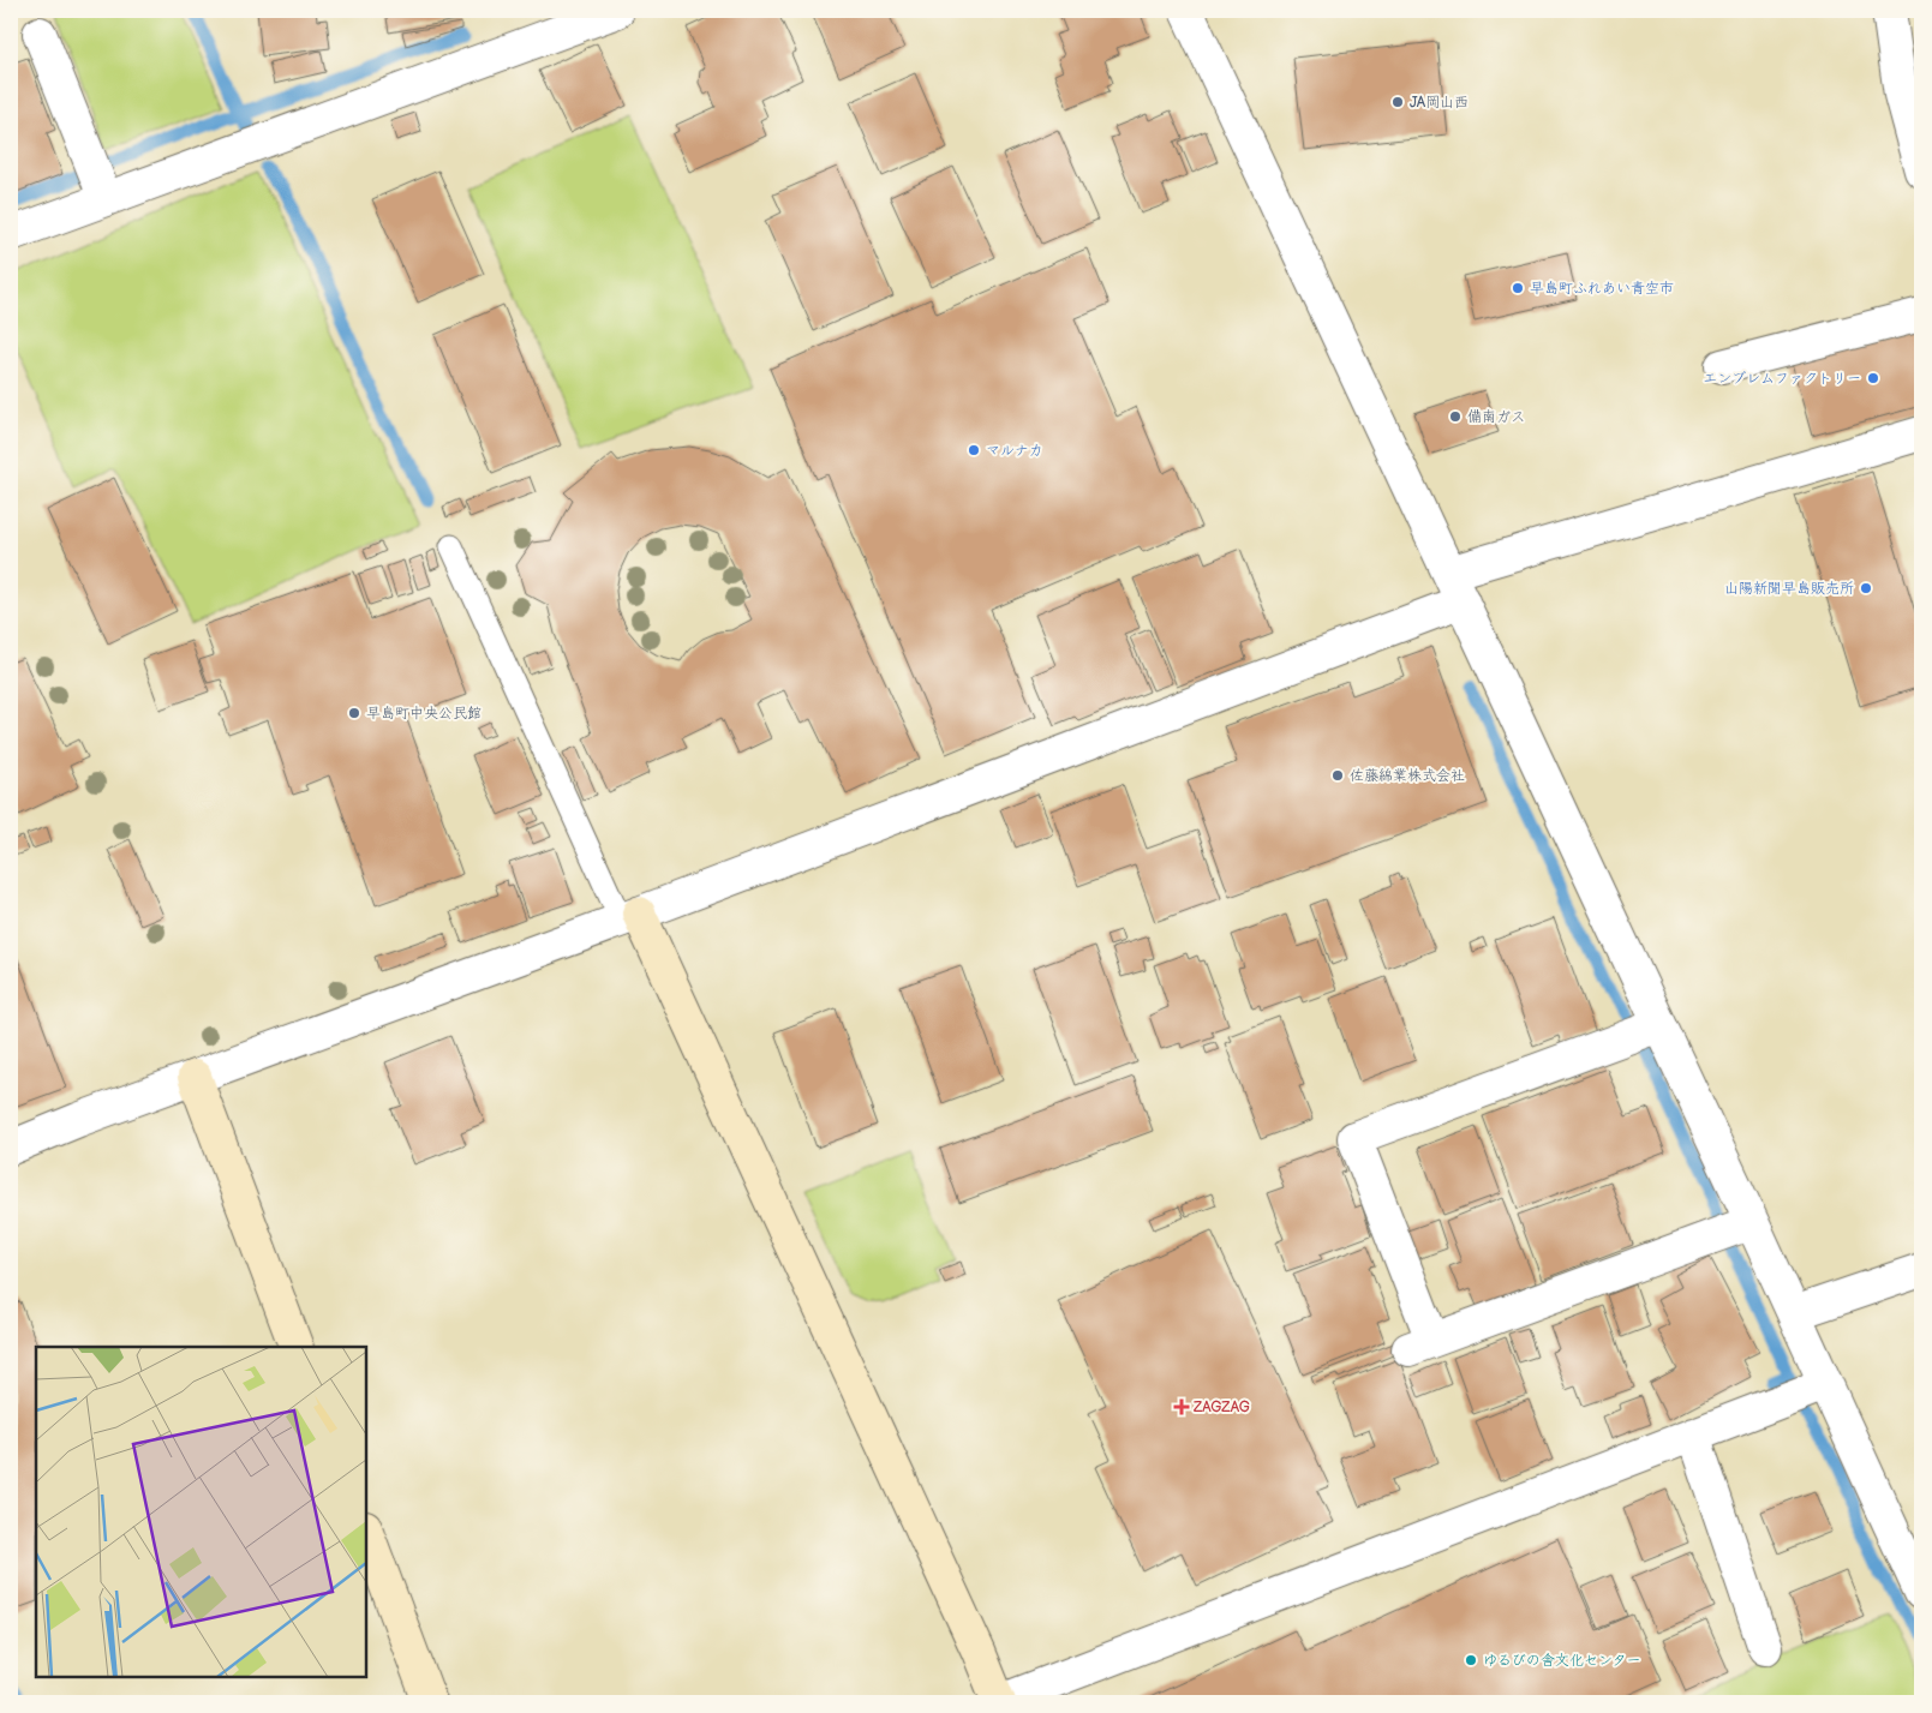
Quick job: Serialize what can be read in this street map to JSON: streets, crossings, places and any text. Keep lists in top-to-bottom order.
{
  "places": {
    "other": [
      "JA岡山西",
      "早島町ふれあい青空市",
      "エンブレムファクトリー",
      "備南ガス",
      "マルナカ",
      "山陽新聞早島販売所",
      "早島町中央公民館",
      "佐藤綿業株式会社",
      "ゆるびの舎文化センター"
    ],
    "health": ["ZAGZAG"]
  }
}
